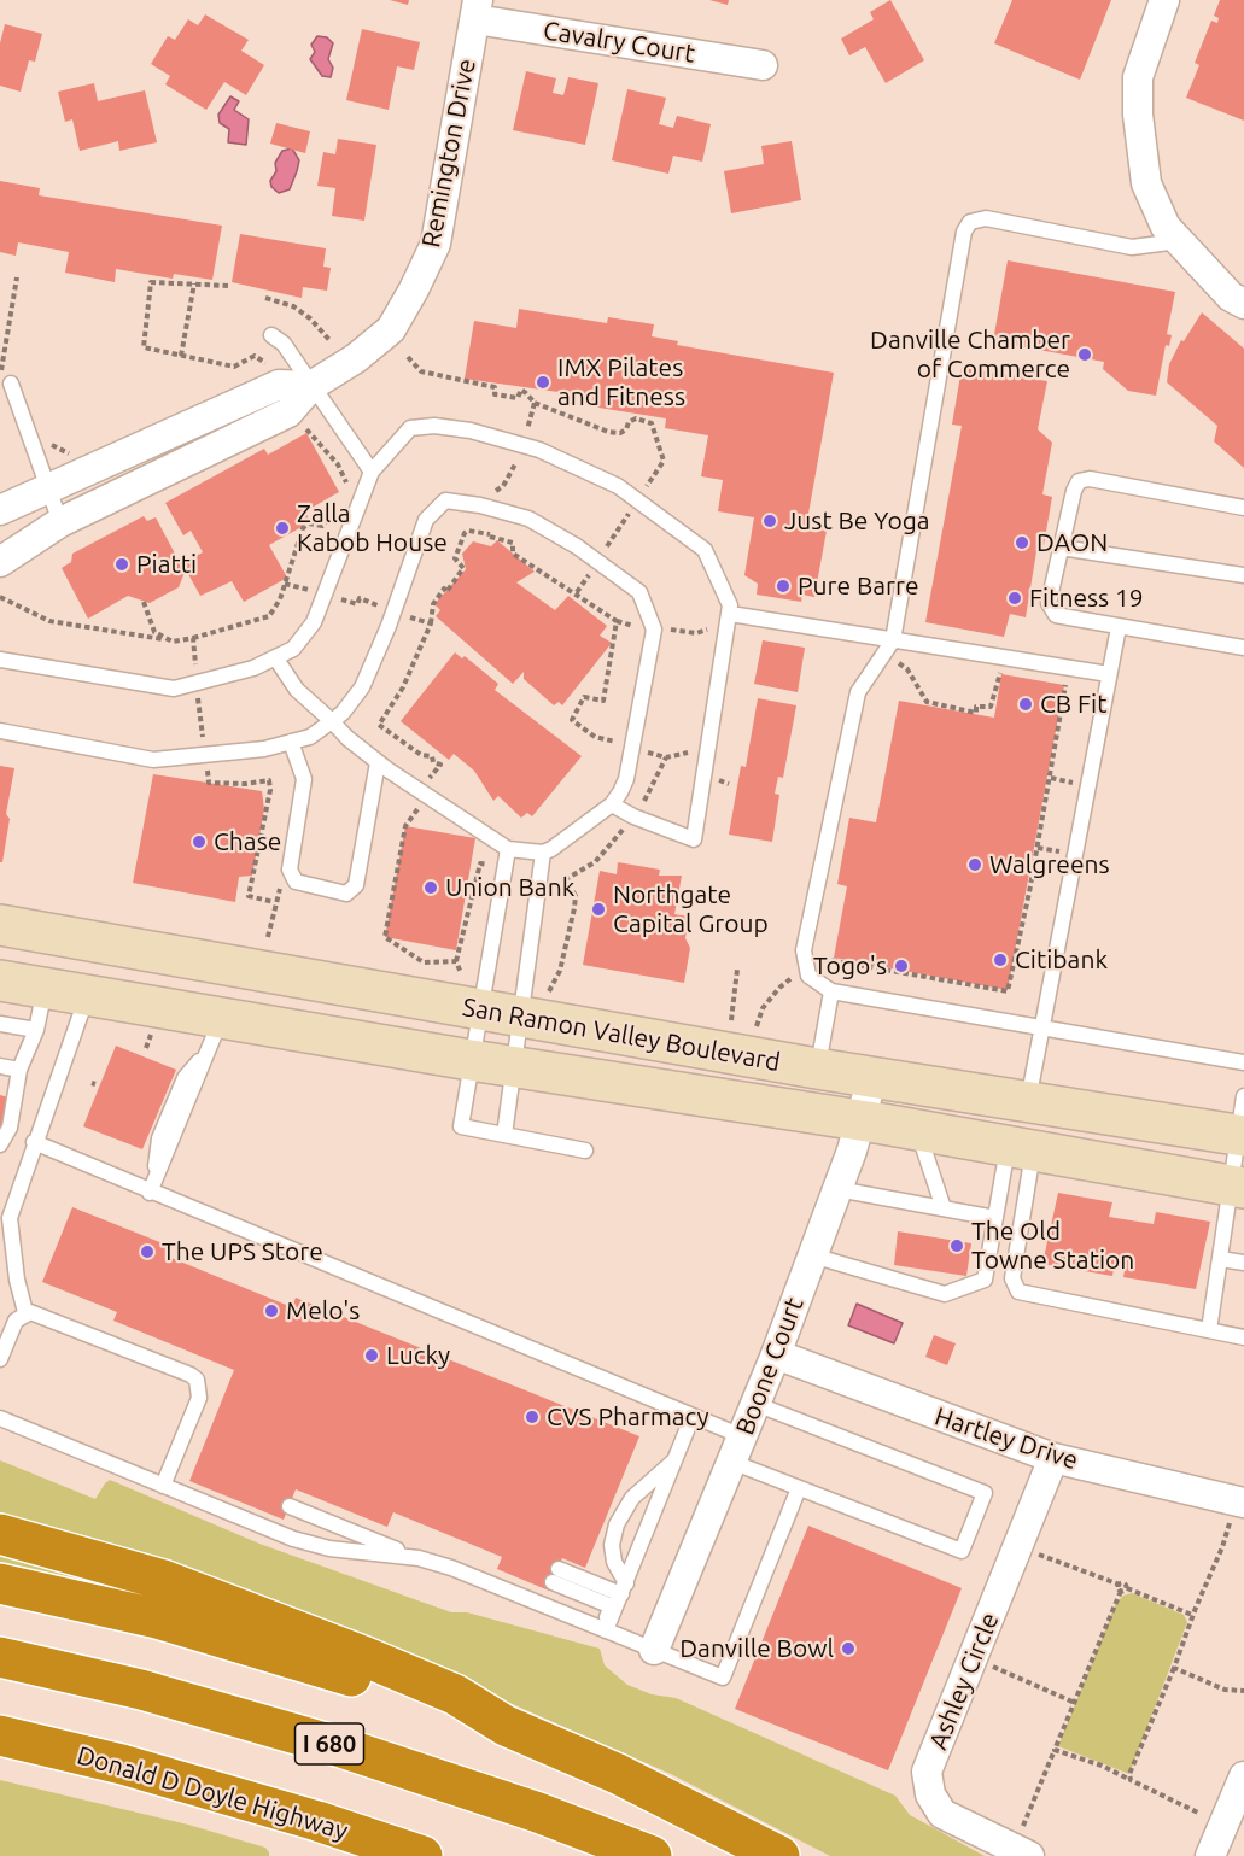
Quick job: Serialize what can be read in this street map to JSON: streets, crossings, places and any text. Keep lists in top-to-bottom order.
{
  "streets": {
    "highway": ["I 680", "Donald D Doyle Highway"],
    "main road": ["San Ramon Valley Boulevard"],
    "street": [
      "Cavalry Court",
      "Remington Drive",
      "Boone Court",
      "Hartley Drive",
      "Ashley Circle"
    ]
  },
  "crossings": [
    ["Cavalry Court", "Remington Drive"],
    ["San Ramon Valley Boulevard", "Boone Court"],
    ["Boone Court", "Hartley Drive"],
    ["Hartley Drive", "Ashley Circle"]
  ],
  "places": [
    "Danville Chamber of Commerce",
    "IMX Pilates and Fitness",
    "Just Be Yoga",
    "Zalla Kabob House",
    "DAON",
    "Piatti",
    "Pure Barre",
    "Fitness 19",
    "CB Fit",
    "Chase",
    "Walgreens",
    "Union Bank",
    "Northgate Capital Group",
    "Citibank",
    "Togo's",
    "The Old Towne Station",
    "The UPS Store",
    "Melo's",
    "Lucky",
    "CVS Pharmacy",
    "Danville Bowl"
  ]
}
